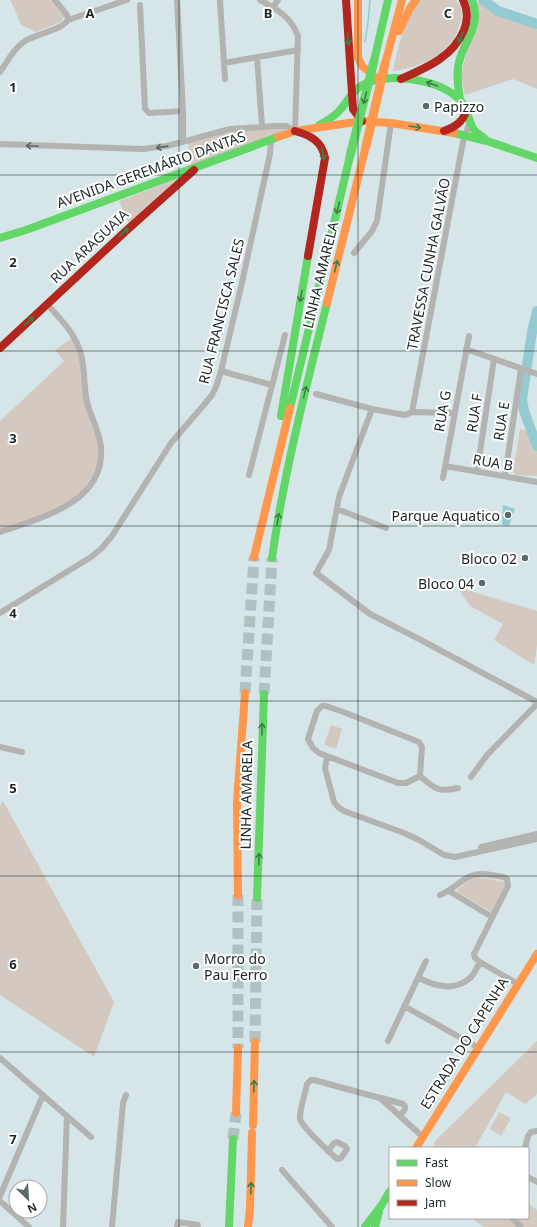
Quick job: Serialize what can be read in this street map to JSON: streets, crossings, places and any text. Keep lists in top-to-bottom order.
{
  "streets": {
    "main road": [
      "AVENIDA GEREMÁRIO DANTAS",
      "RUA ARAGUAIA",
      "LINHA AMARELA",
      "ESTRADA DO CAPENHA"
    ],
    "street": [
      "TRAVESSA CUNHA GALVÃO",
      "RUA FRANCISCA SALES",
      "RUA G",
      "RUA F",
      "RUA E",
      "RUA B"
    ]
  },
  "crossings": [
    ["AVENIDA GEREMÁRIO DANTAS", "RUA ARAGUAIA"],
    ["AVENIDA GEREMÁRIO DANTAS", "TRAVESSA CUNHA GALVÃO"],
    ["AVENIDA GEREMÁRIO DANTAS", "RUA FRANCISCA SALES"],
    ["RUA G", "RUA B"],
    ["RUA F", "RUA B"],
    ["RUA E", "RUA B"]
  ],
  "one_way": ["RUA ARAGUAIA"],
  "places": [
    "Papizzo",
    "Parque Aquatico",
    "Bloco 02",
    "Bloco 04",
    "Morro do Pau Ferro"
  ],
  "legend": ["Fast", "Slow", "Jam"],
  "north": "bottom right",
  "grid": {
    "columns": ["A", "B", "C"],
    "rows": [
      "1",
      "2",
      "3",
      "4",
      "5",
      "6",
      "7"
    ]
  }
}
